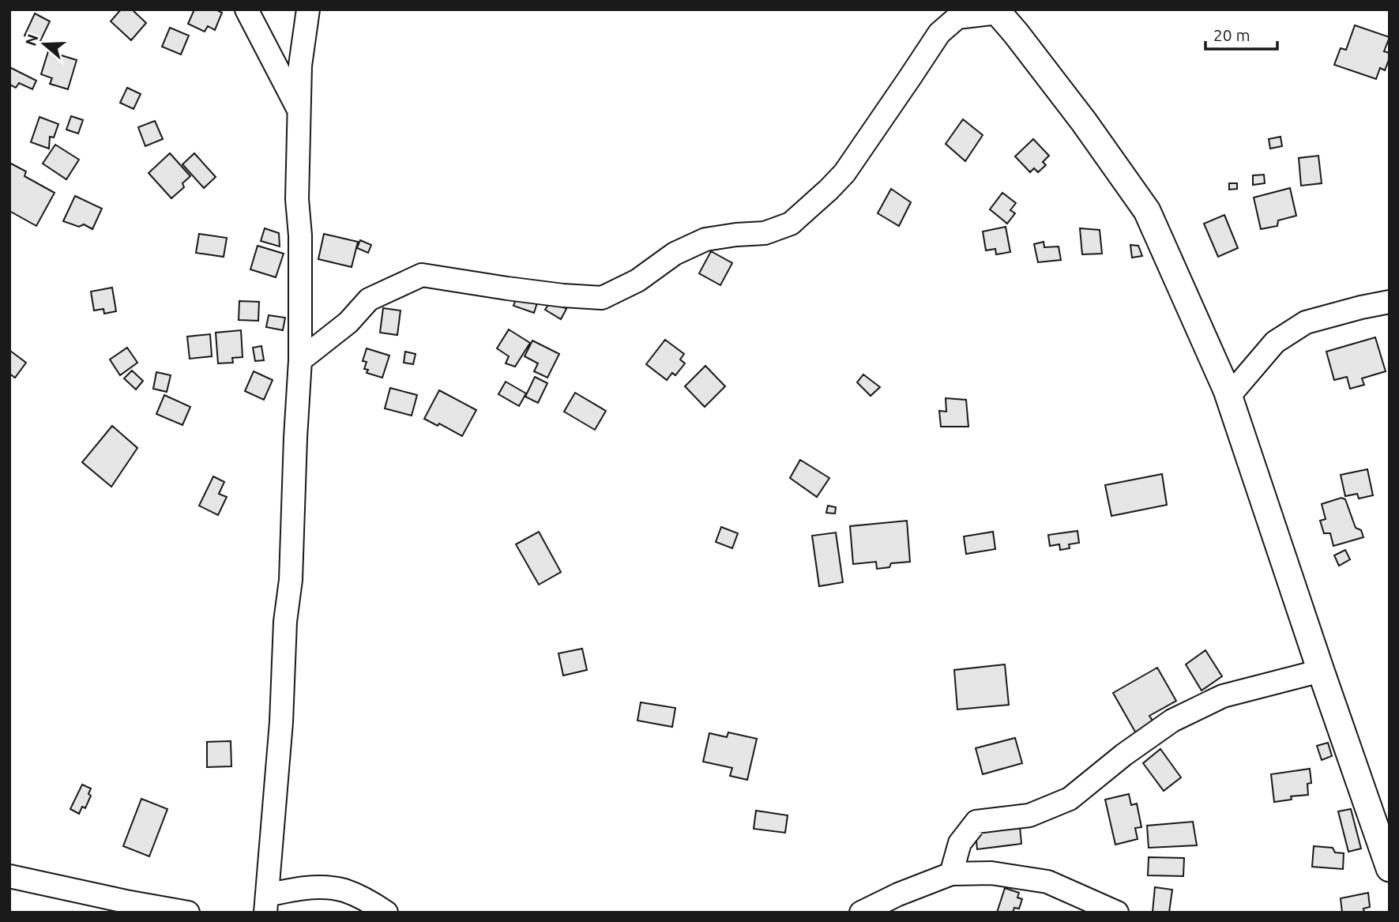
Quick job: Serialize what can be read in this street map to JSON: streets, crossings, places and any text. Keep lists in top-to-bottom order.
{
  "scale_bar": "20 m",
  "north": "left"
}
